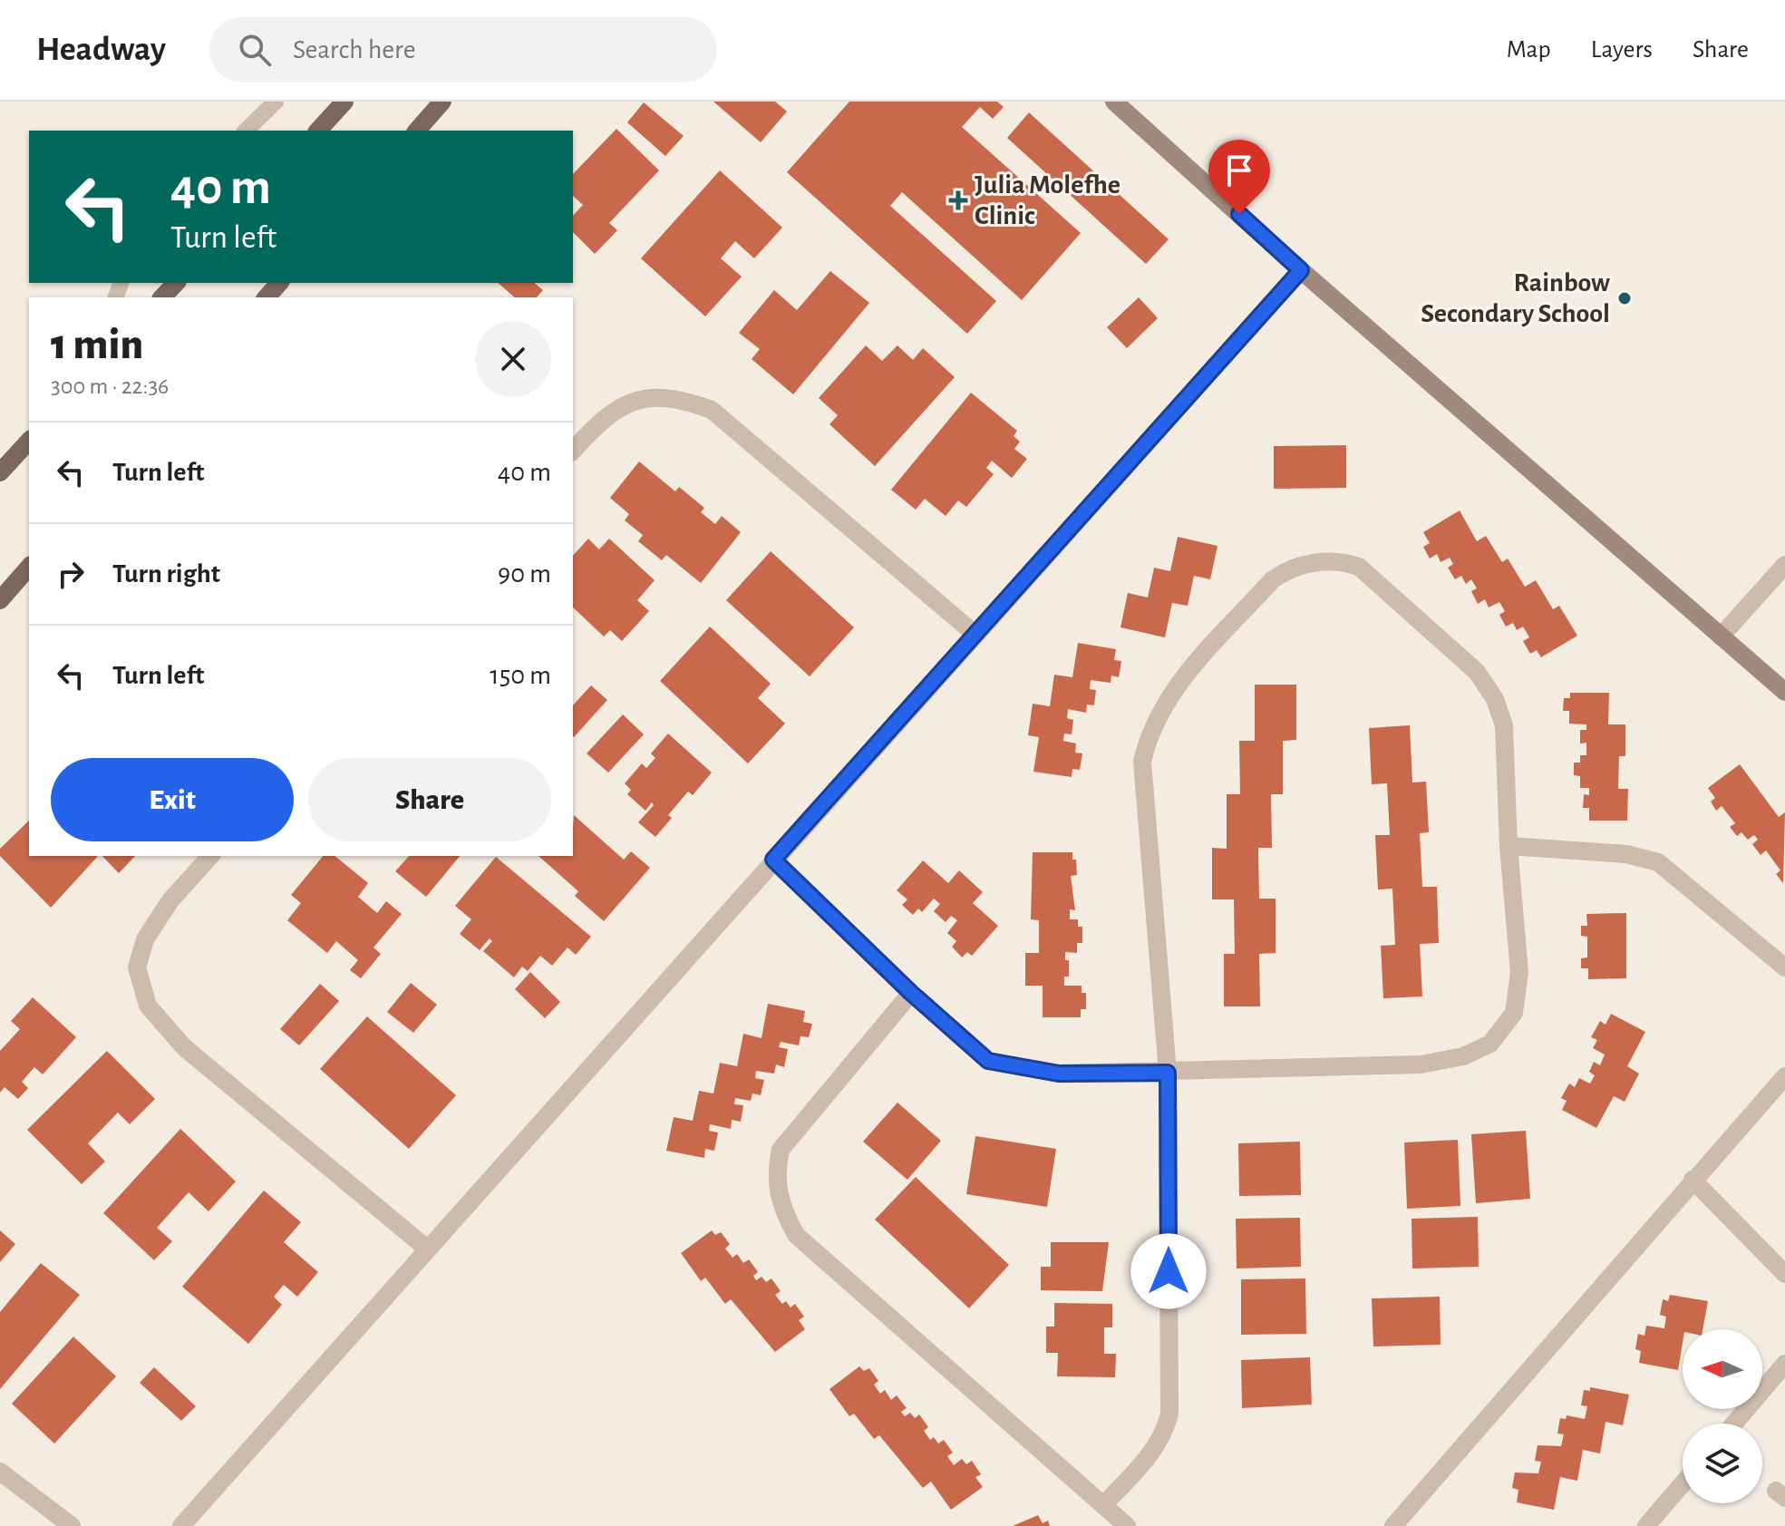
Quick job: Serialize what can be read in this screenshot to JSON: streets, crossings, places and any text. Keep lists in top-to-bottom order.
{
  "places": {
    "health": ["Julia Molefhe Clinic"],
    "other": ["Rainbow Secondary School"]
  },
  "north": "left",
  "page": {
    "header": "Headway",
    "search": "Search here",
    "nav": ["Map", "Layers", "Share"],
    "turn": ["40 m", "Turn left"],
    "heading": ["1 min", "300 m · 22:36"],
    "list": [
      {
        "name": "Turn left",
        "value": "40 m"
      },
      {
        "name": "Turn right",
        "value": "90 m"
      },
      {
        "name": "Turn left",
        "value": "150 m"
      }
    ],
    "buttons": ["Exit", "Share"]
  }
}
